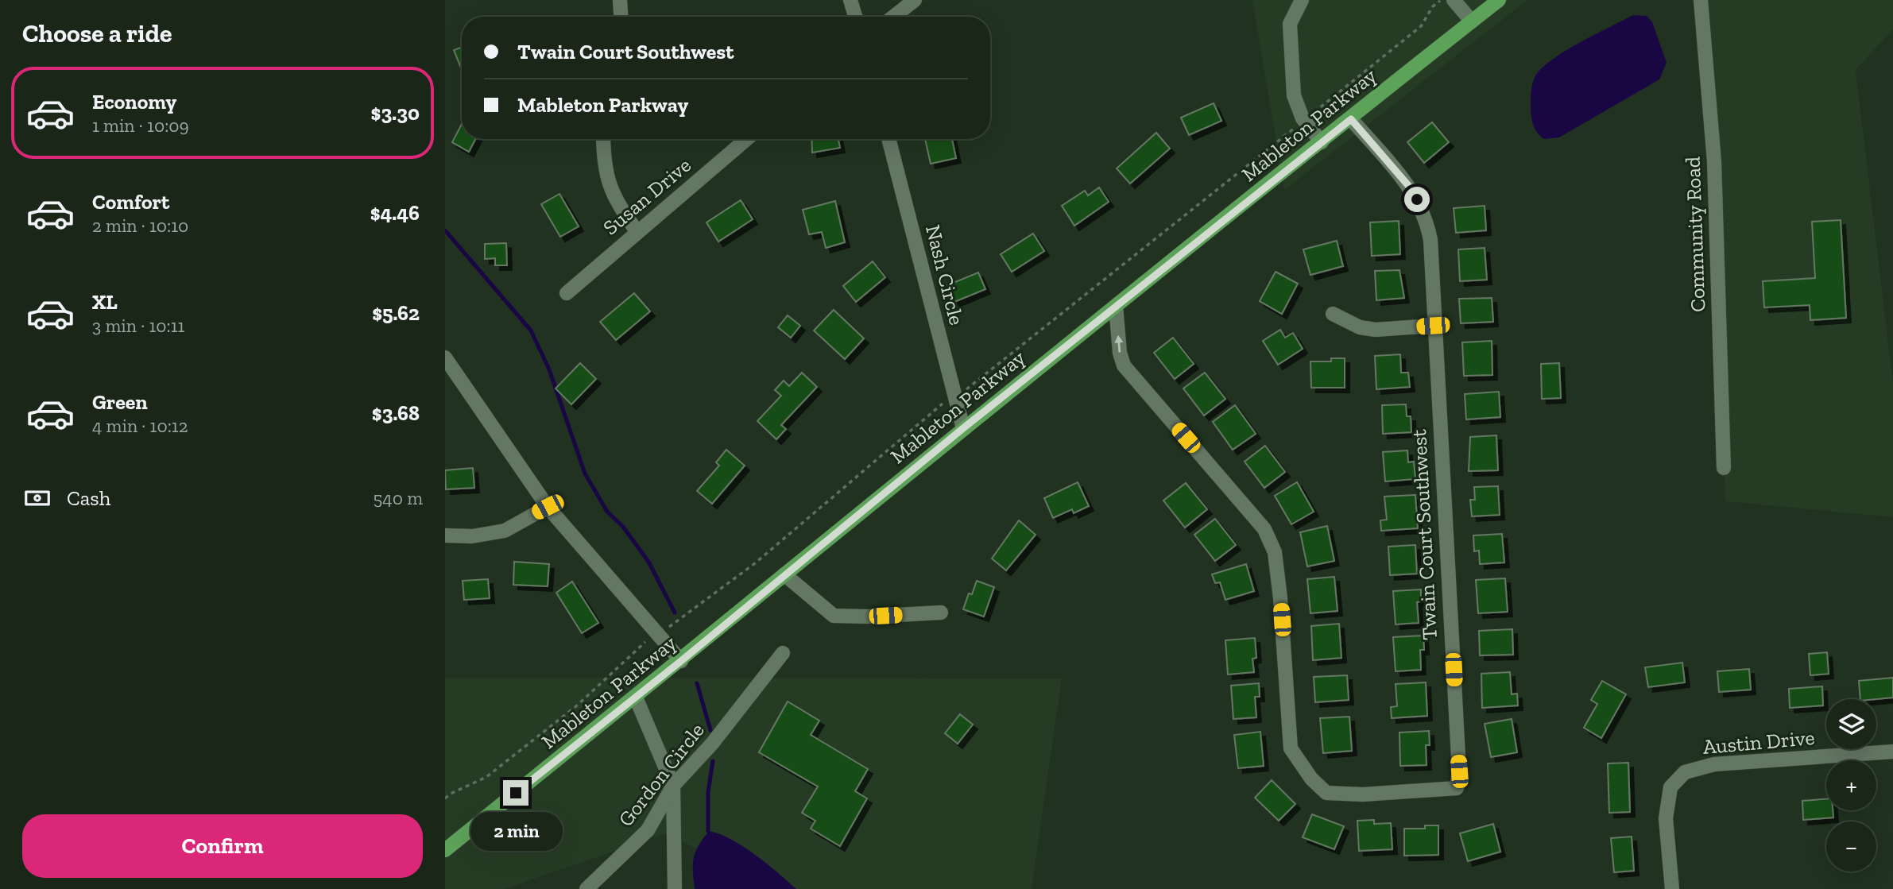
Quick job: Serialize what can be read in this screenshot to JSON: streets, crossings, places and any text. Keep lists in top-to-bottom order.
{
  "streets": {
    "main road": ["Mableton Parkway"],
    "street": [
      "Susan Drive",
      "Community Road",
      "Nash Circle",
      "Twain Court Southwest",
      "Austin Drive",
      "Gordon Circle"
    ]
  },
  "crossings": [
    ["Mableton Parkway", "Nash Circle"],
    ["Mableton Parkway", "Twain Court Southwest"]
  ],
  "page": {
    "heading": "Choose a ride",
    "banner": ["Twain Court Southwest", "Mableton Parkway"],
    "list": [
      {
        "name": "Economy",
        "note": "1 min · 10:09",
        "value": "$3.30"
      },
      {
        "name": "Comfort",
        "note": "2 min · 10:10",
        "value": "$4.46"
      },
      {
        "name": "XL",
        "note": "3 min · 10:11",
        "value": "$5.62"
      },
      {
        "name": "Green",
        "note": "4 min · 10:12",
        "value": "$3.68"
      }
    ],
    "pay": ["Cash", "540 m"],
    "map_buttons": ["+", "−"],
    "buttons": "Confirm",
    "bubble": "2 min"
  }
}
